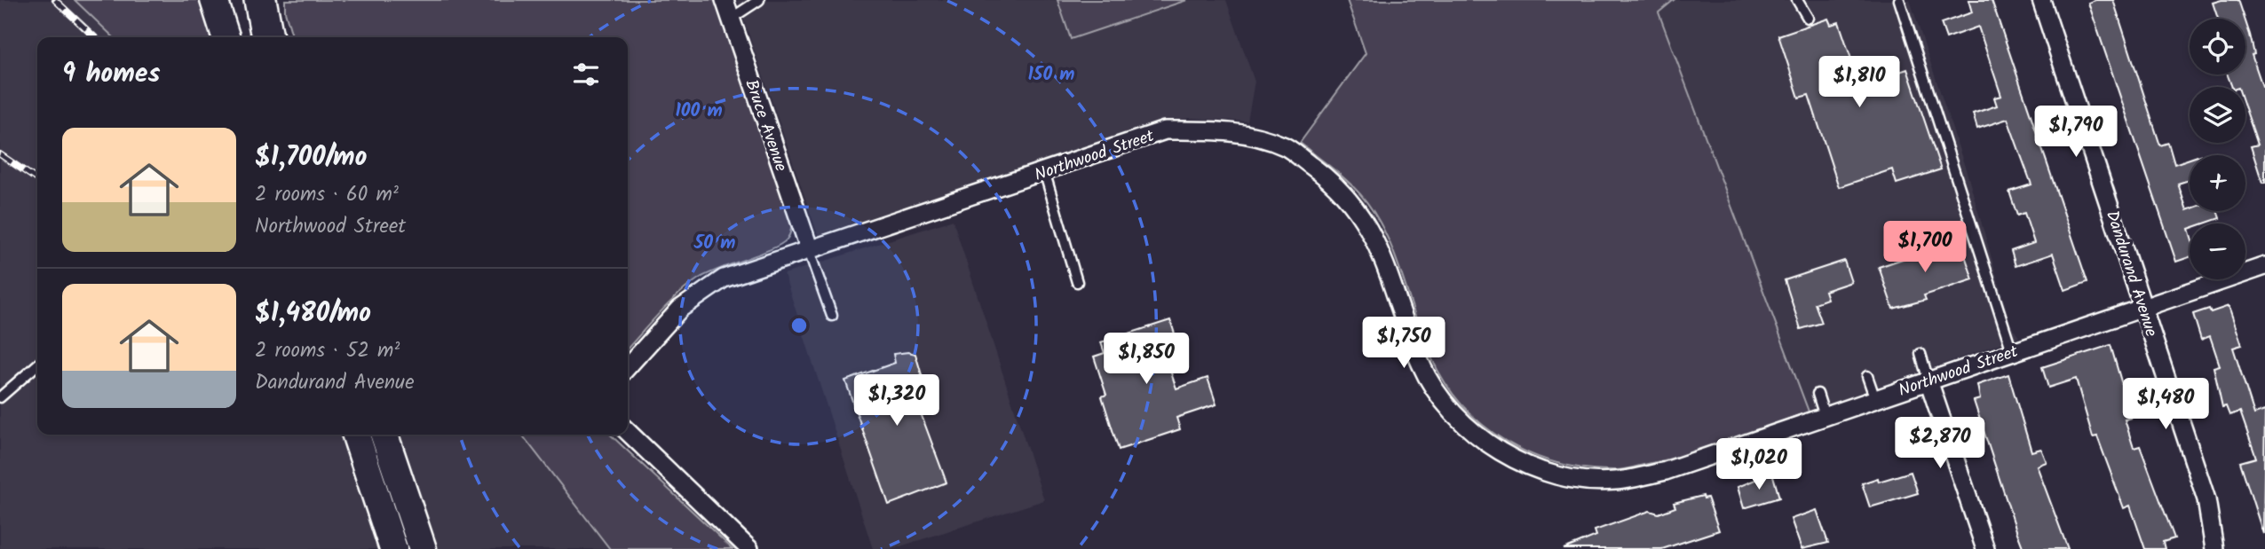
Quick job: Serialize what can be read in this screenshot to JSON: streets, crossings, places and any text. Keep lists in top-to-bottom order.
{
  "streets": {
    "street": ["Bruce Avenue", "Northwood Street", "Dandurand Avenue"]
  },
  "crossings": [
    ["Bruce Avenue", "Northwood Street"],
    ["Northwood Street", "Dandurand Avenue"]
  ],
  "page": {
    "map_buttons": ["+", "−"],
    "heading": "9 homes",
    "price": [
      "$1,810",
      "$1,790",
      "$1,700",
      "$1,750",
      "$1,850",
      "$1,320",
      "$1,480",
      "$2,870",
      "$1,020"
    ],
    "list": [
      {
        "name": "$1,700/mo",
        "note": "2 rooms · 60 m² · Northwood Street"
      },
      {
        "name": "$1,480/mo",
        "note": "2 rooms · 52 m² · Dandurand Avenue"
      }
    ]
  },
  "rings": ["150 m", "100 m", "50 m"]
}
